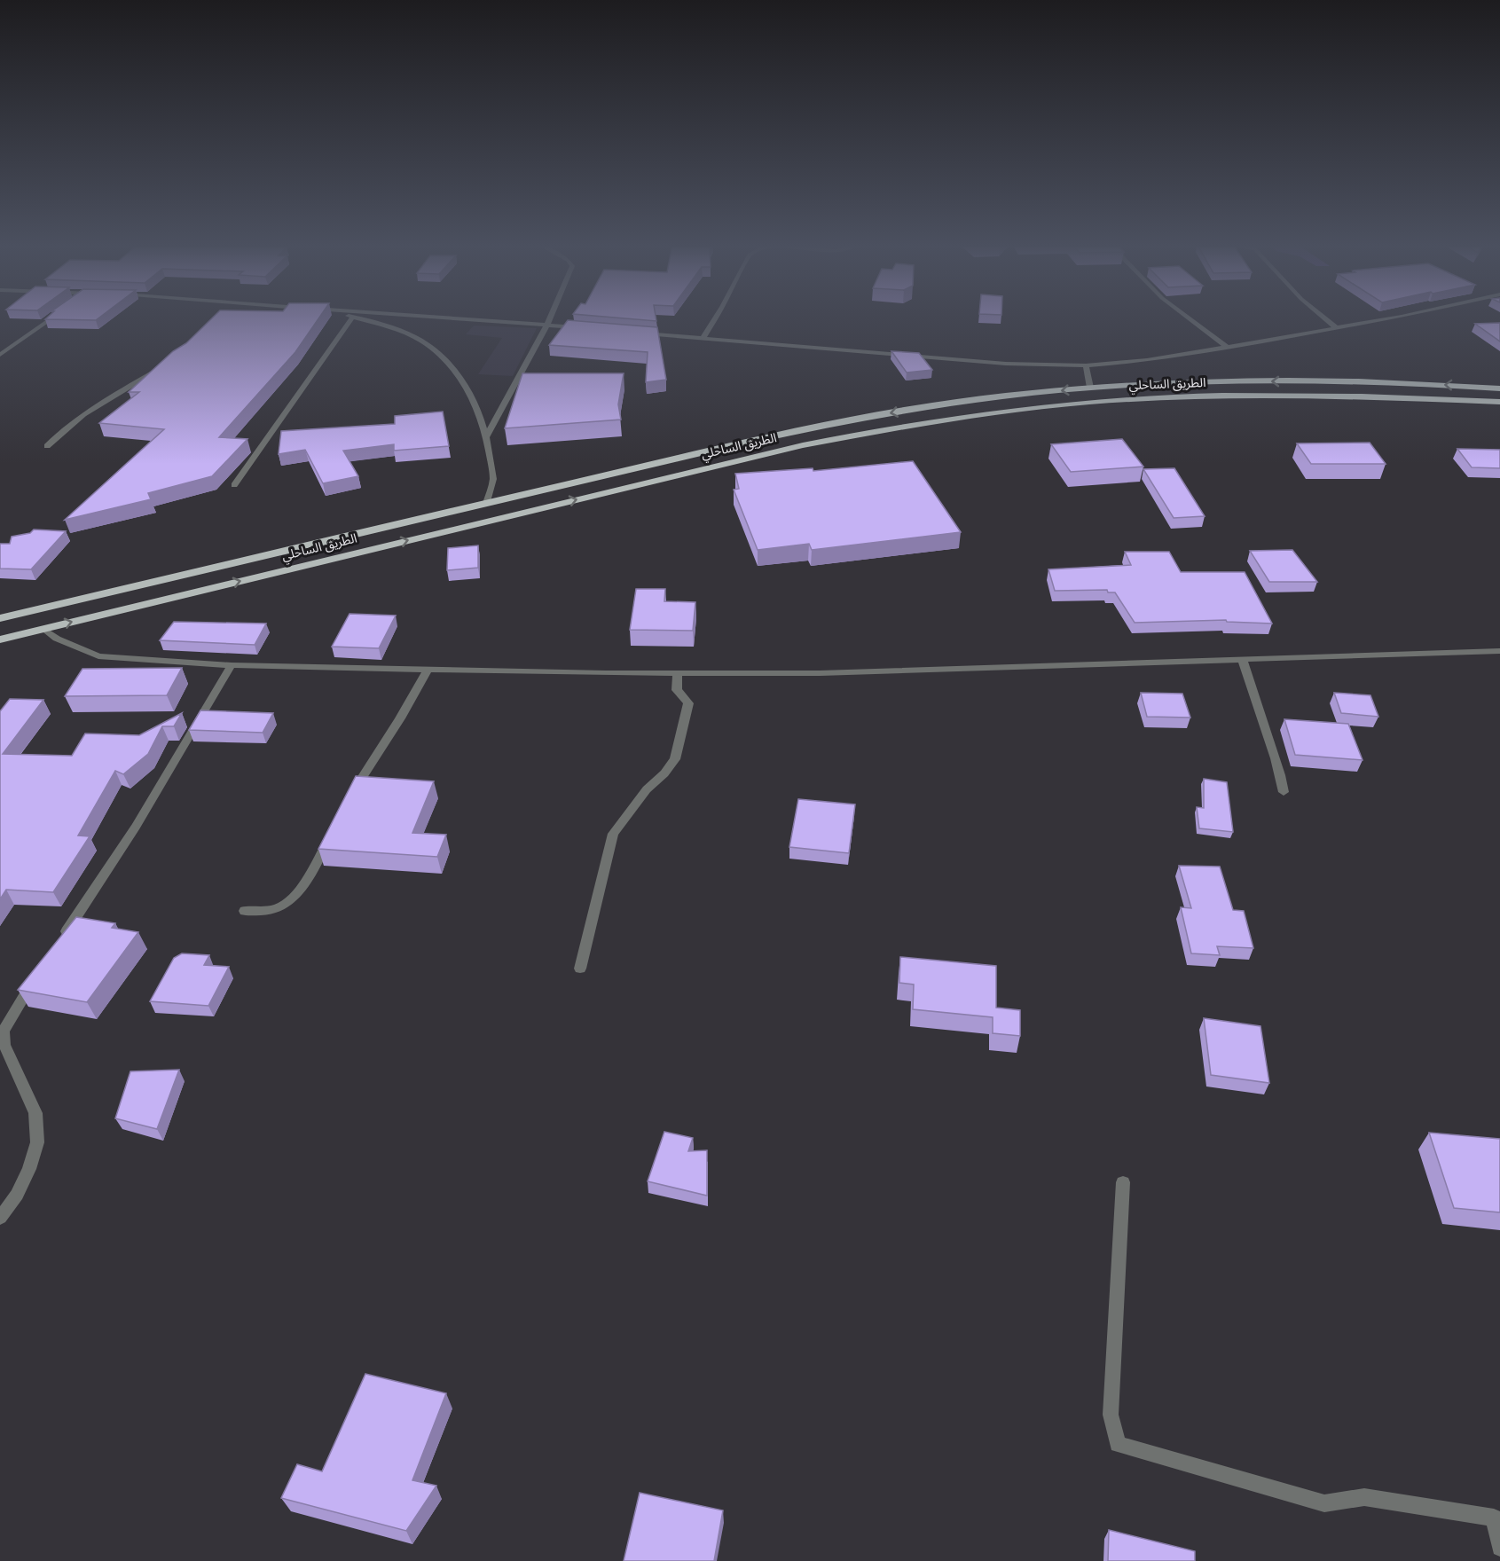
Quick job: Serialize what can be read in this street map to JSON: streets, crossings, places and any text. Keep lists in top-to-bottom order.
{
  "streets": {
    "highway": ["الطريق الساحلي"]
  }
}
